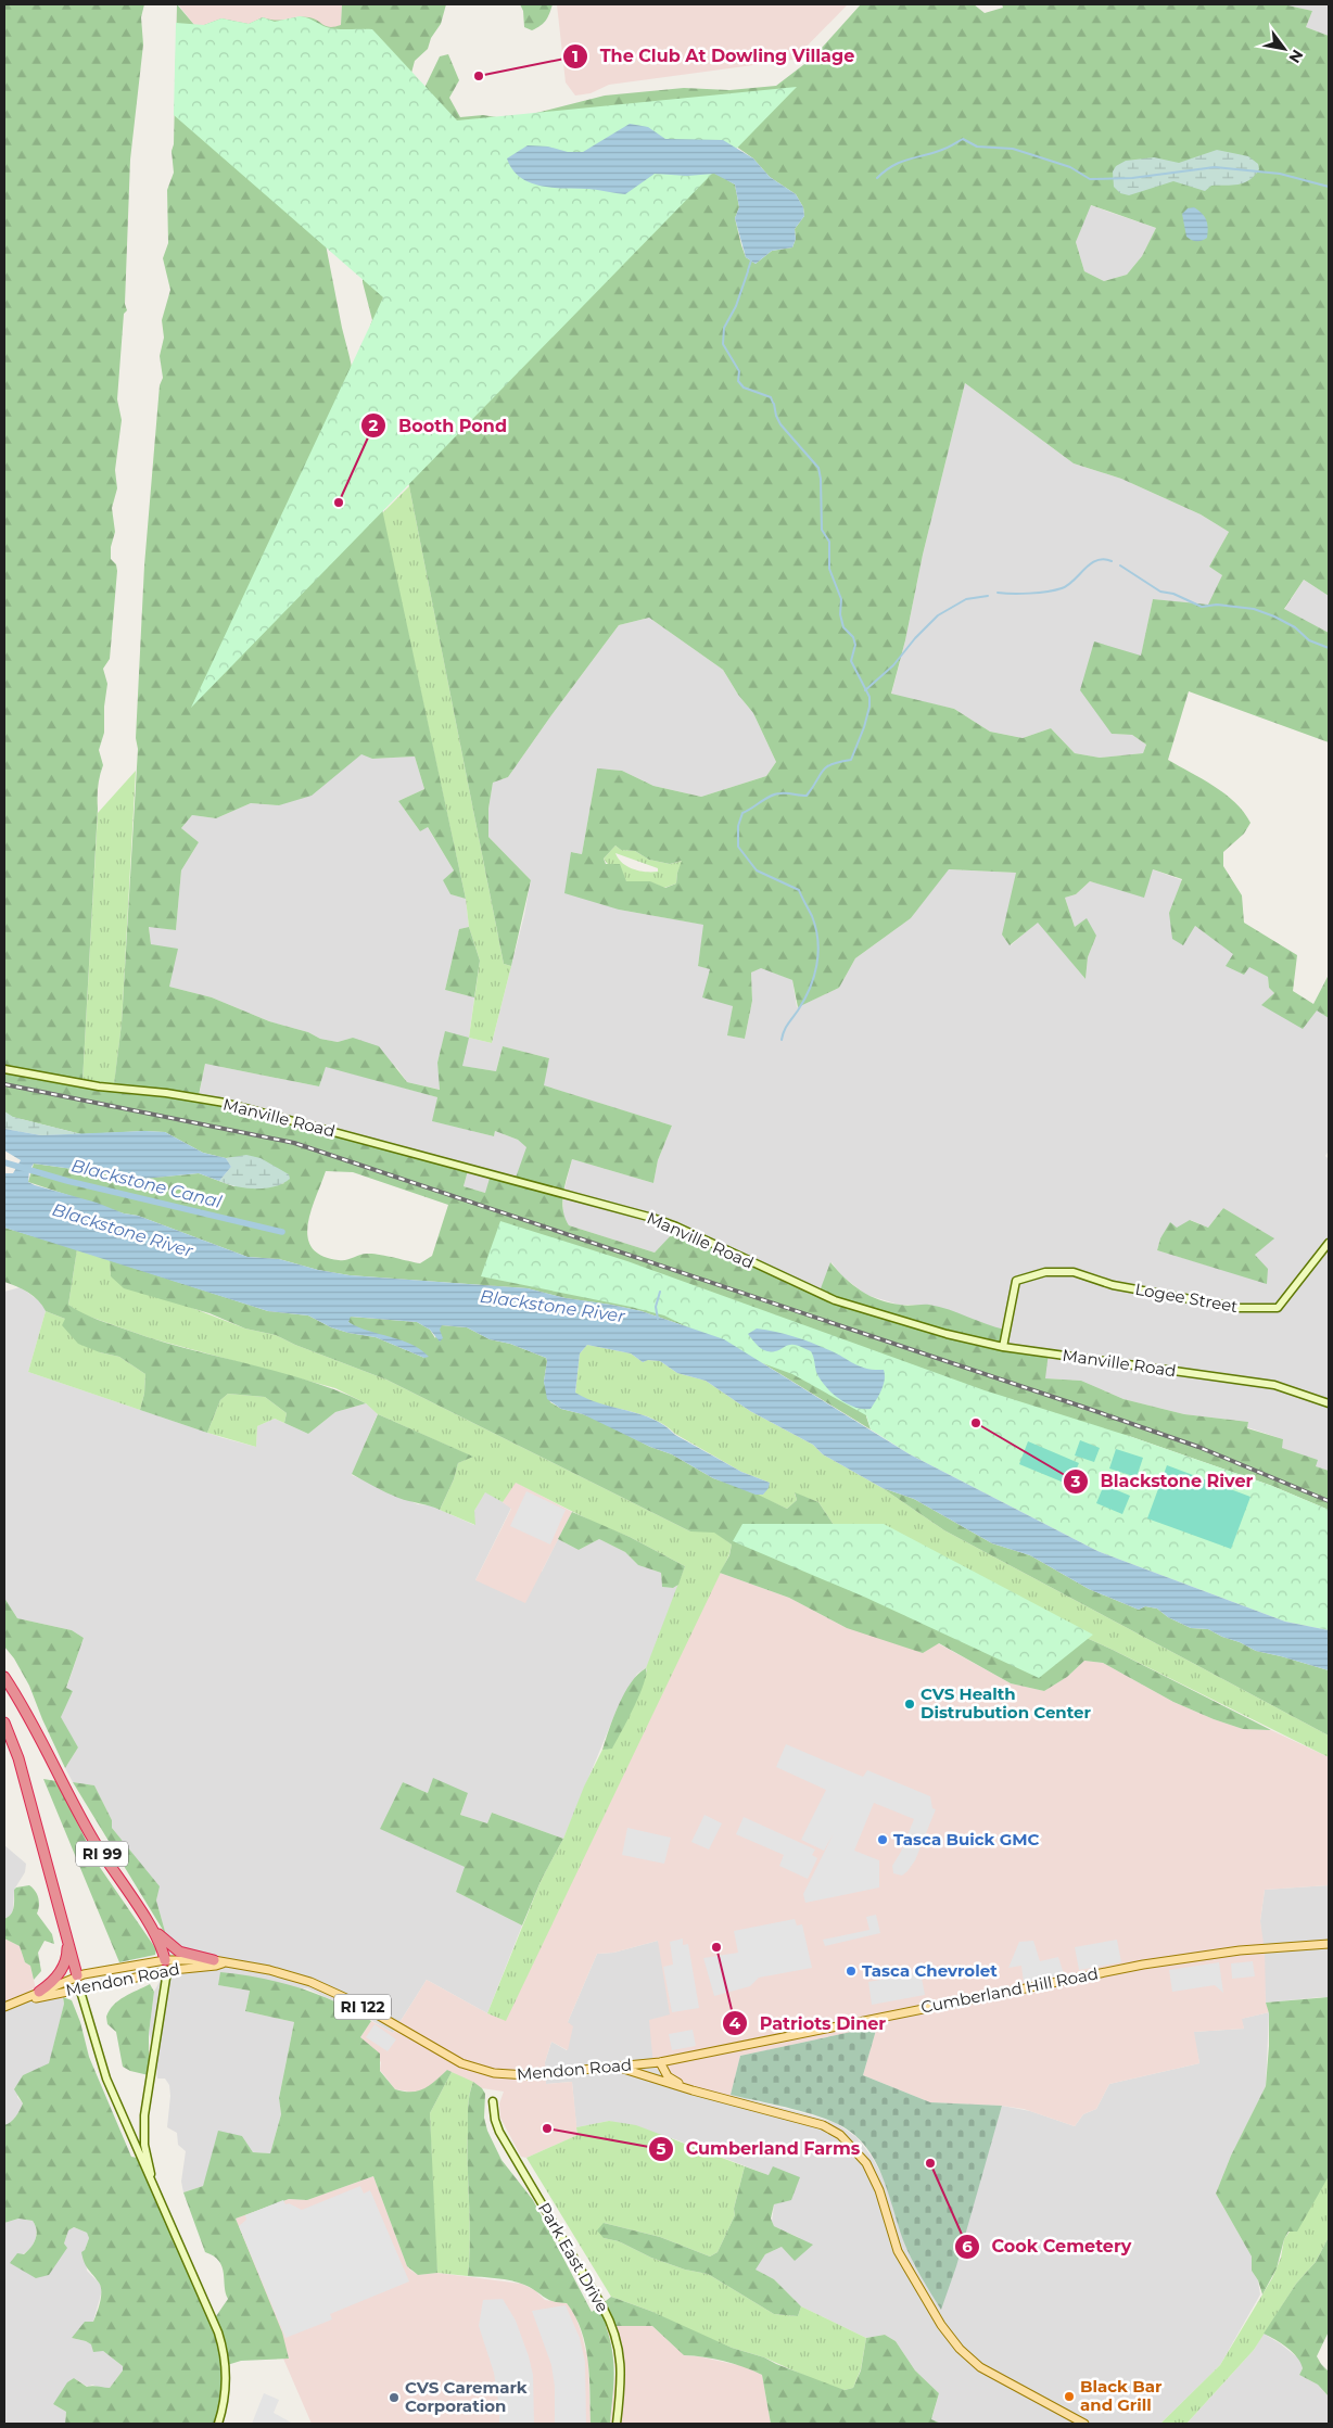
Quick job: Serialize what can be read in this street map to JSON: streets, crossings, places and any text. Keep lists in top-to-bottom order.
{
  "streets": {
    "highway": ["RI 99"],
    "main road": ["Mendon Road", "Cumberland Hill Road", "RI 122"],
    "street": ["Manville Road", "Logee Street", "Park East Drive"]
  },
  "crossings": [
    ["Manville Road", "Logee Street"],
    ["RI 99", "Mendon Road"],
    ["Mendon Road", "Cumberland Hill Road"]
  ],
  "water": ["Blackstone Canal", "Blackstone River"],
  "places": [
    "The Club At Dowling Village",
    "Booth Pond",
    "Blackstone River",
    "CVS Health Distrubution Center",
    "Tasca Buick GMC",
    "Patriots Diner",
    "Tasca Chevrolet",
    "Cumberland Farms",
    "Cook Cemetery",
    "Black Bar and Grill",
    "CVS Caremark Corporation"
  ],
  "north": "bottom right"
}
